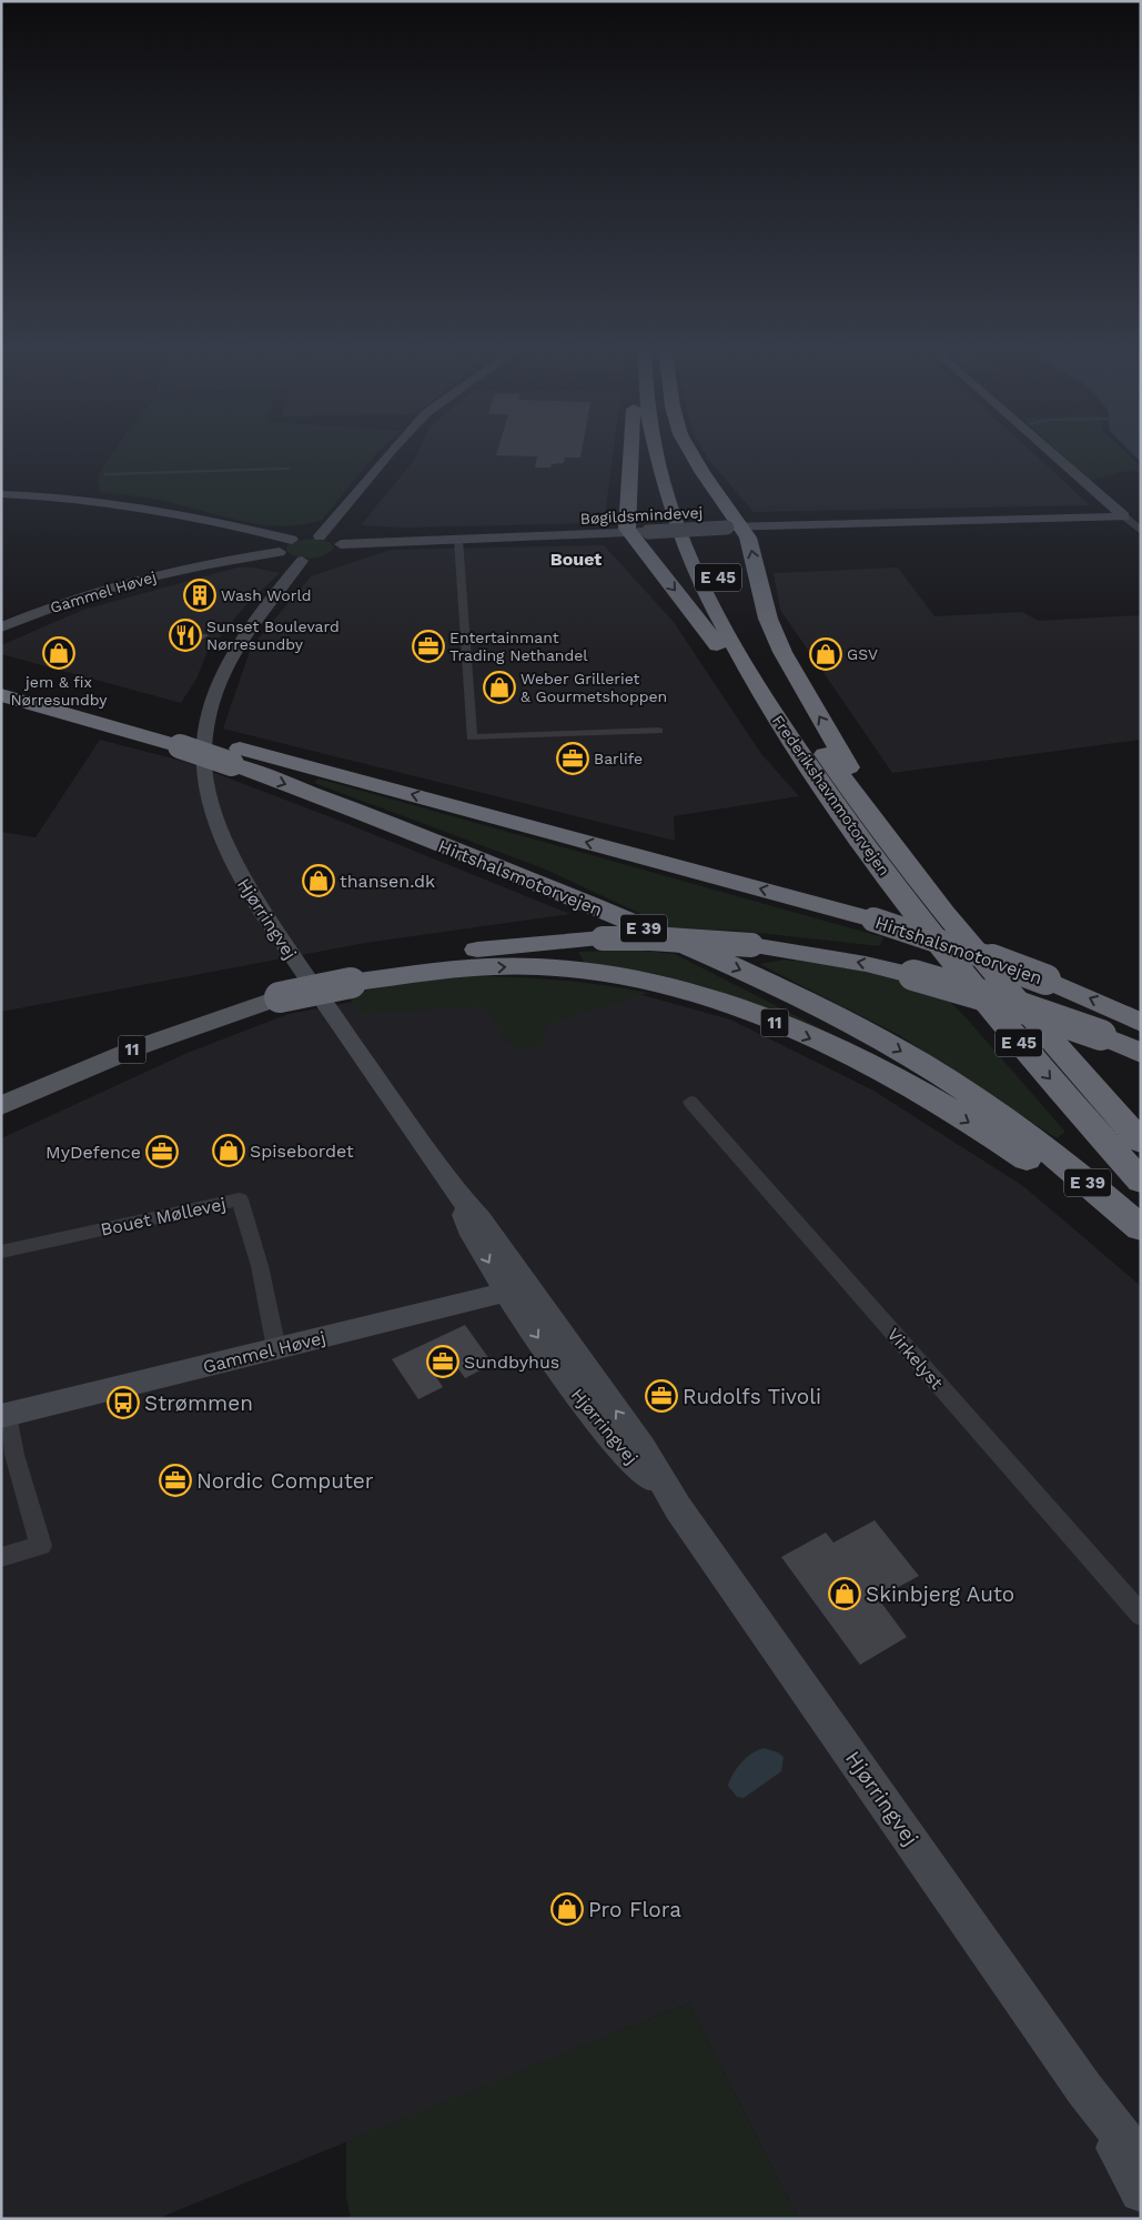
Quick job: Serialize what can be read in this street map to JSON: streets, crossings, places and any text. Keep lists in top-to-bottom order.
{
  "streets": {
    "highway": [
      "E 45",
      "Frederikshavnmotorvejen",
      "Hirtshalsmotorvejen",
      "E 39",
      "11"
    ],
    "main road": ["Bøgildsmindevej", "Gammel Høvej", "Hjørringvej"],
    "street": ["Bouet Møllevej", "Virkelyst"]
  },
  "crossings": [
    ["Bøgildsmindevej", "Gammel Høvej"],
    ["Bøgildsmindevej", "Hjørringvej"],
    ["Gammel Høvej", "Hjørringvej"],
    ["Gammel Høvej", "Bouet Møllevej"]
  ],
  "districts": ["Bouet"],
  "places": {
    "building": ["Wash World"],
    "restaurant": ["Sunset Boulevard Nørresundby"],
    "office": [
      "Entertainmant Trading Nethandel",
      "Barlife",
      "MyDefence",
      "Sundbyhus",
      "Rudolfs Tivoli",
      "Nordic Computer"
    ],
    "shop": [
      "jem & fix Nørresundby",
      "GSV",
      "Weber Grilleriet & Gourmetshoppen",
      "thansen.dk",
      "Spisebordet",
      "Skinbjerg Auto",
      "Pro Flora"
    ],
    "bus stop": ["Strømmen"]
  }
}
